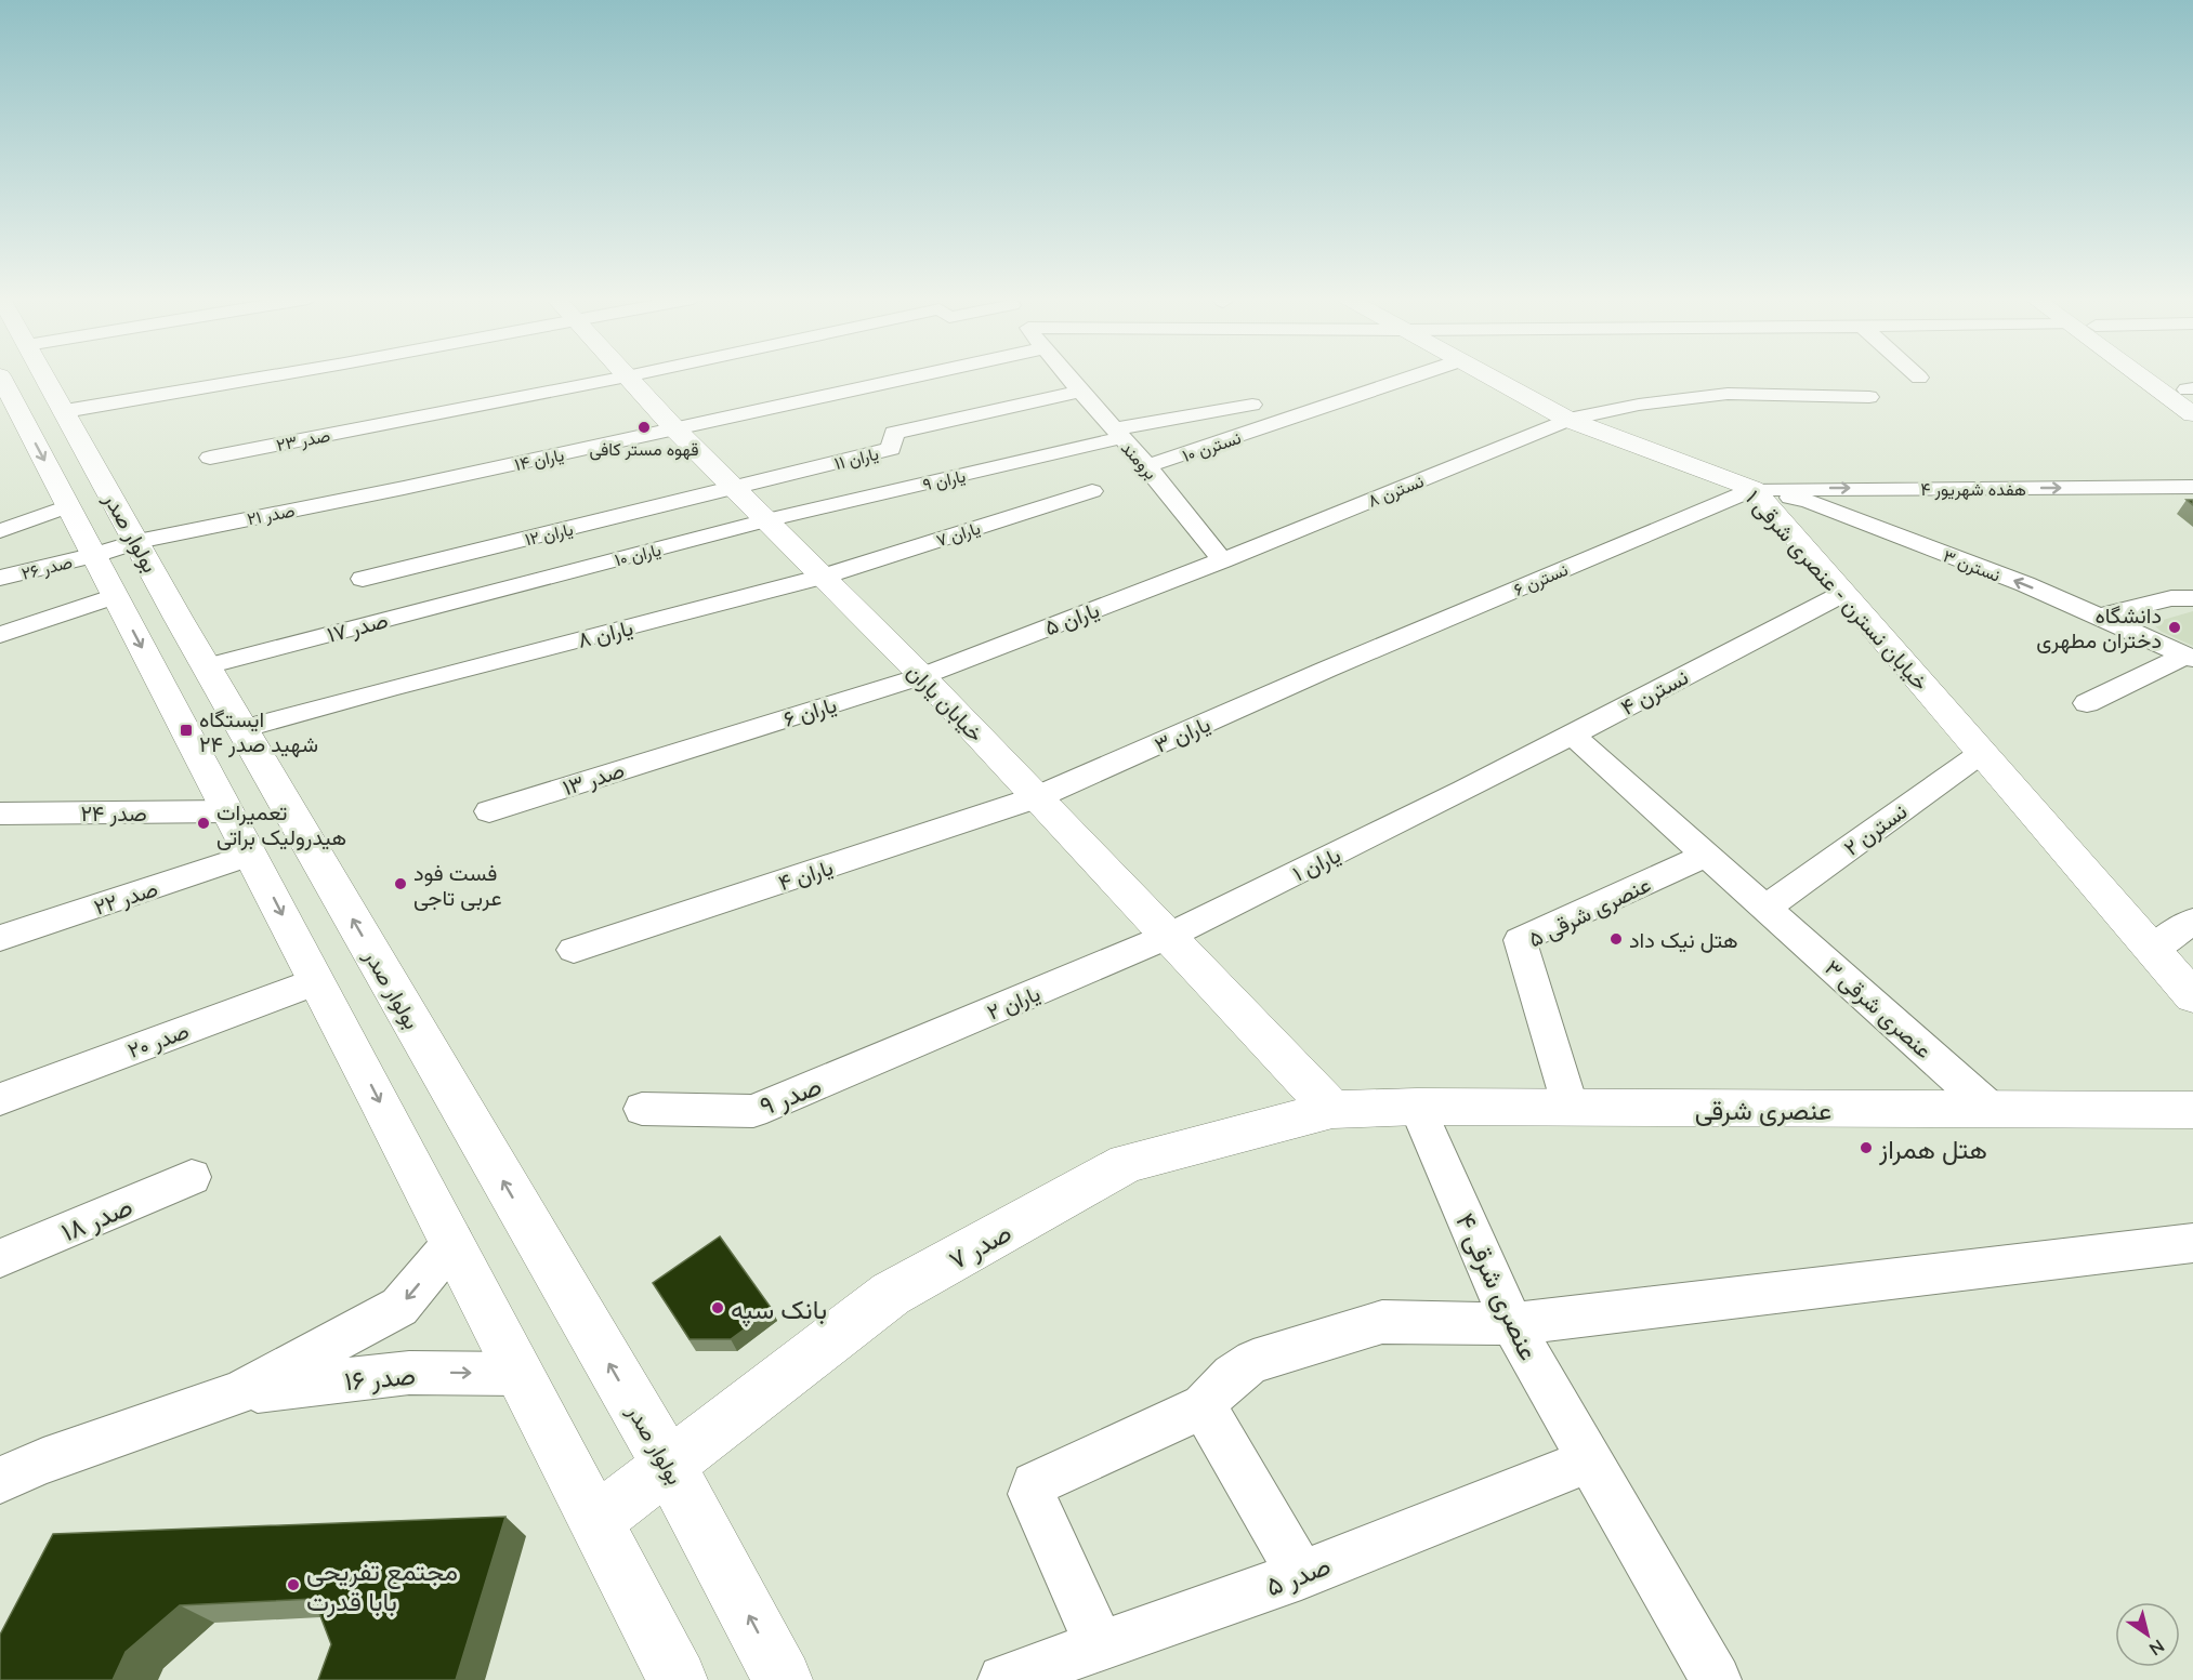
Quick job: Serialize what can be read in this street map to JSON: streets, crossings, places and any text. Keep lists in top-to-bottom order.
{
  "streets": {
    "main road": [
      "بولوار صدر",
      "خیابان نسترن - عنصری شرقی ۱",
      "خیابان یاران",
      "عنصری شرقی",
      "صدر ۷"
    ],
    "street": [
      "صدر ۲۳",
      "نسترن ۱۰",
      "یاران ۱۱",
      "یاران ۱۴",
      "برومند",
      "یاران ۹",
      "هفده شهریور ۴",
      "نسترن ۸",
      "صدر ۲۱",
      "یاران ۱۲",
      "یاران ۷",
      "یاران ۱۰",
      "نسترن ۳",
      "صدر ۲۶",
      "نسترن ۶",
      "یاران ۵",
      "صدر ۱۷",
      "یاران ۸",
      "نسترن ۴",
      "یاران ۶",
      "یاران ۳",
      "صدر ۱۳",
      "صدر ۲۴",
      "نسترن ۲",
      "یاران ۱",
      "یاران ۴",
      "صدر ۲۲",
      "عنصری شرقی ۵",
      "یاران ۲",
      "عنصری شرقی ۳",
      "صدر ۲۰",
      "صدر ۹",
      "صدر ۱۸",
      "عنصری شرقی ۴",
      "صدر ۱۶",
      "صدر ۵"
    ]
  },
  "crossings": [
    ["نسترن ۱۰", "برومند"],
    ["یاران ۱۱", "برومند"],
    ["یاران ۱۱", "یاران ۱۲"],
    ["یاران ۱۱", "خیابان یاران"],
    ["یاران ۱۴", "صدر ۲۱"],
    ["یاران ۱۴", "خیابان یاران"],
    ["برومند", "یاران ۹"],
    ["برومند", "نسترن ۸"],
    ["برومند", "یاران ۵"],
    ["یاران ۹", "یاران ۱۰"],
    ["یاران ۹", "خیابان یاران"],
    ["هفده شهریور ۴", "نسترن ۳"],
    ["نسترن ۸", "خیابان نسترن - عنصری شرقی ۱"],
    ["نسترن ۸", "یاران ۵"],
    ["صدر ۲۱", "بولوار صدر"],
    ["صدر ۲۱", "صدر ۲۶"],
    ["بولوار صدر", "صدر ۲۶"],
    ["بولوار صدر", "صدر ۱۷"],
    ["بولوار صدر", "یاران ۸"],
    ["بولوار صدر", "صدر ۲۴"],
    ["بولوار صدر", "صدر ۲۲"],
    ["بولوار صدر", "صدر ۲۰"],
    ["بولوار صدر", "صدر ۷"],
    ["بولوار صدر", "صدر ۱۶"],
    ["یاران ۱۲", "خیابان یاران"],
    ["یاران ۷", "یاران ۸"],
    ["یاران ۷", "خیابان یاران"],
    ["یاران ۱۰", "صدر ۱۷"],
    ["یاران ۱۰", "خیابان یاران"],
    ["نسترن ۳", "نسترن ۶"],
    ["نسترن ۳", "خیابان نسترن - عنصری شرقی ۱"],
    ["نسترن ۶", "خیابان نسترن - عنصری شرقی ۱"],
    ["نسترن ۶", "یاران ۳"],
    ["خیابان نسترن - عنصری شرقی ۱", "نسترن ۴"],
    ["خیابان نسترن - عنصری شرقی ۱", "نسترن ۲"],
    ["یاران ۵", "خیابان یاران"],
    ["یاران ۵", "یاران ۶"],
    ["یاران ۸", "خیابان یاران"],
    ["نسترن ۴", "یاران ۱"],
    ["نسترن ۴", "عنصری شرقی ۳"],
    ["خیابان یاران", "یاران ۶"],
    ["خیابان یاران", "یاران ۳"],
    ["خیابان یاران", "یاران ۱"],
    ["خیابان یاران", "یاران ۴"],
    ["خیابان یاران", "یاران ۲"],
    ["خیابان یاران", "عنصری شرقی"],
    ["خیابان یاران", "صدر ۷"],
    ["یاران ۶", "صدر ۱۳"],
    ["یاران ۳", "یاران ۴"],
    ["نسترن ۲", "عنصری شرقی ۳"],
    ["یاران ۱", "یاران ۲"],
    ["عنصری شرقی ۵", "عنصری شرقی ۳"],
    ["عنصری شرقی ۵", "عنصری شرقی"],
    ["یاران ۲", "صدر ۹"],
    ["عنصری شرقی ۳", "عنصری شرقی"],
    ["عنصری شرقی", "صدر ۷"],
    ["عنصری شرقی", "عنصری شرقی ۴"],
    ["عنصری شرقی ۴", "صدر ۵"]
  ],
  "one_way": ["نسترن ۳"],
  "places": {
    "other": [
      "قهوه مستر کافی",
      "دانشگاه دختران مطهری",
      "تعمیرات هیدرولیک براتی",
      "فست فود عربی تاجی",
      "هتل نیک داد",
      "هتل همراز",
      "بانک سپه",
      "مجتمع تفریحی بابا قدرت"
    ],
    "transit": ["ایستگاه شهید صدر ۲۴"]
  },
  "north": "bottom right"
}
